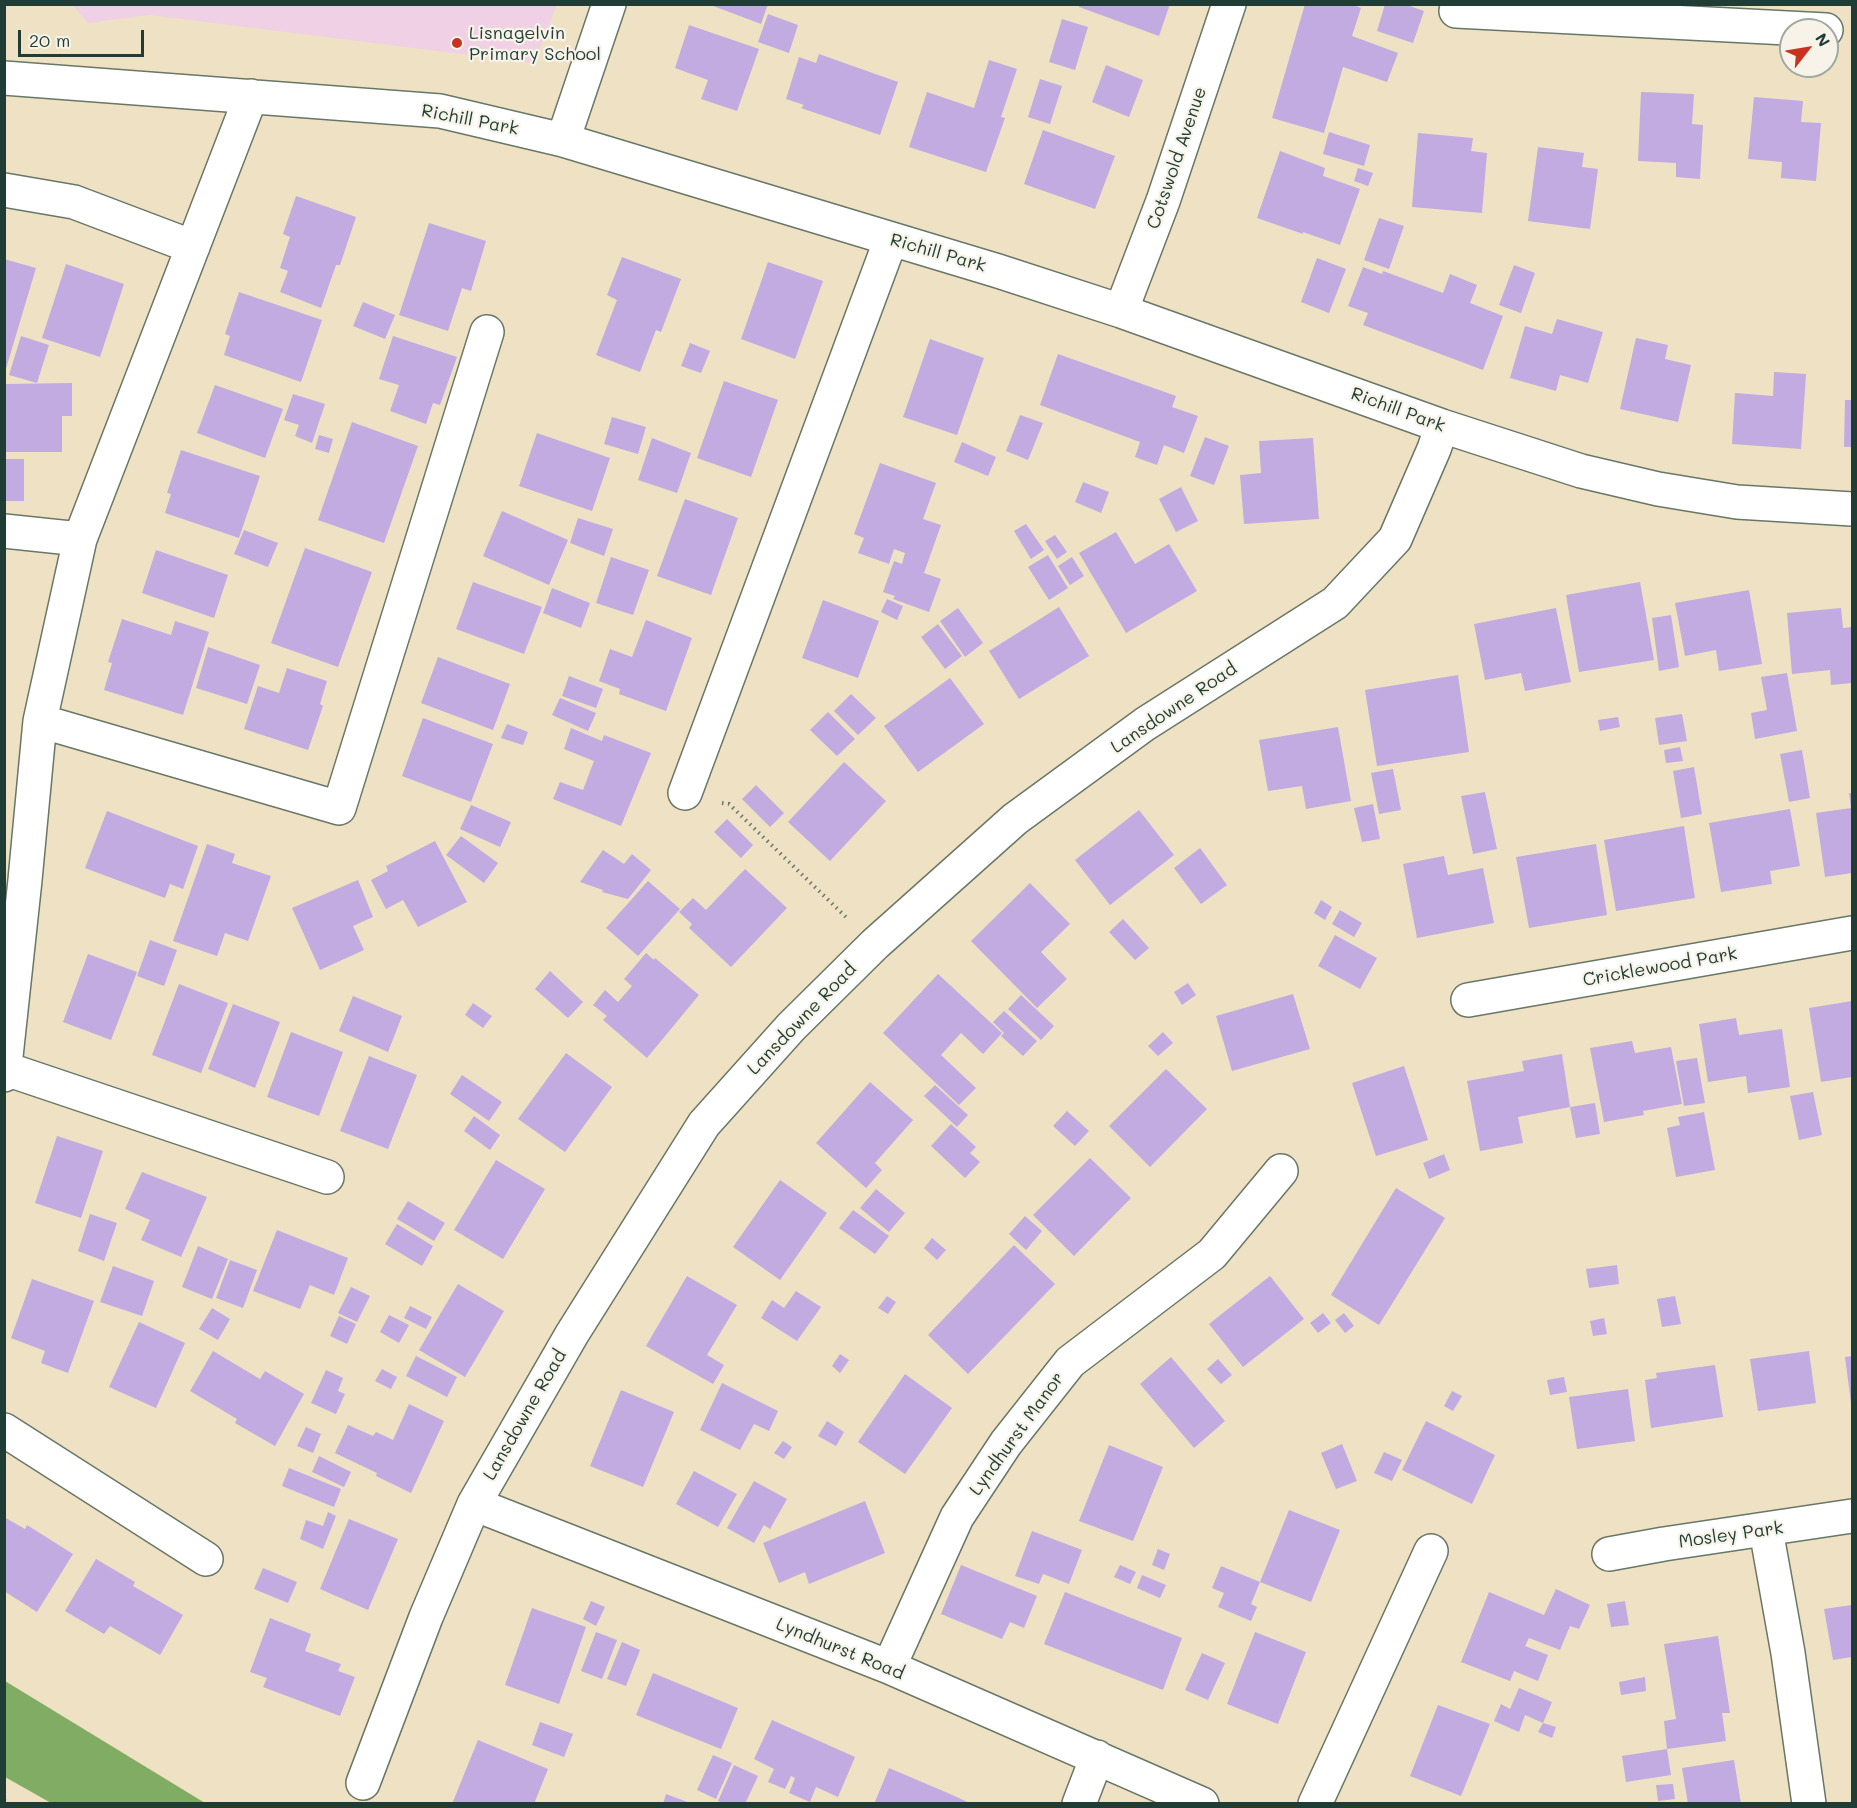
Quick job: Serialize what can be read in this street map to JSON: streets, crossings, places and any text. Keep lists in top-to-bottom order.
{
  "streets": {
    "street": [
      "Richill Park",
      "Cotswold Avenue",
      "Lansdowne Road",
      "Cricklewood Park",
      "Lyndhurst Manor",
      "Mosley Park",
      "Lyndhurst Road"
    ]
  },
  "crossings": [
    ["Richill Park", "Cotswold Avenue"],
    ["Richill Park", "Lansdowne Road"],
    ["Lansdowne Road", "Lyndhurst Road"],
    ["Lyndhurst Manor", "Lyndhurst Road"]
  ],
  "places": ["Lisnagelvin Primary School"],
  "scale_bar": "20 m",
  "north": "top right"
}
